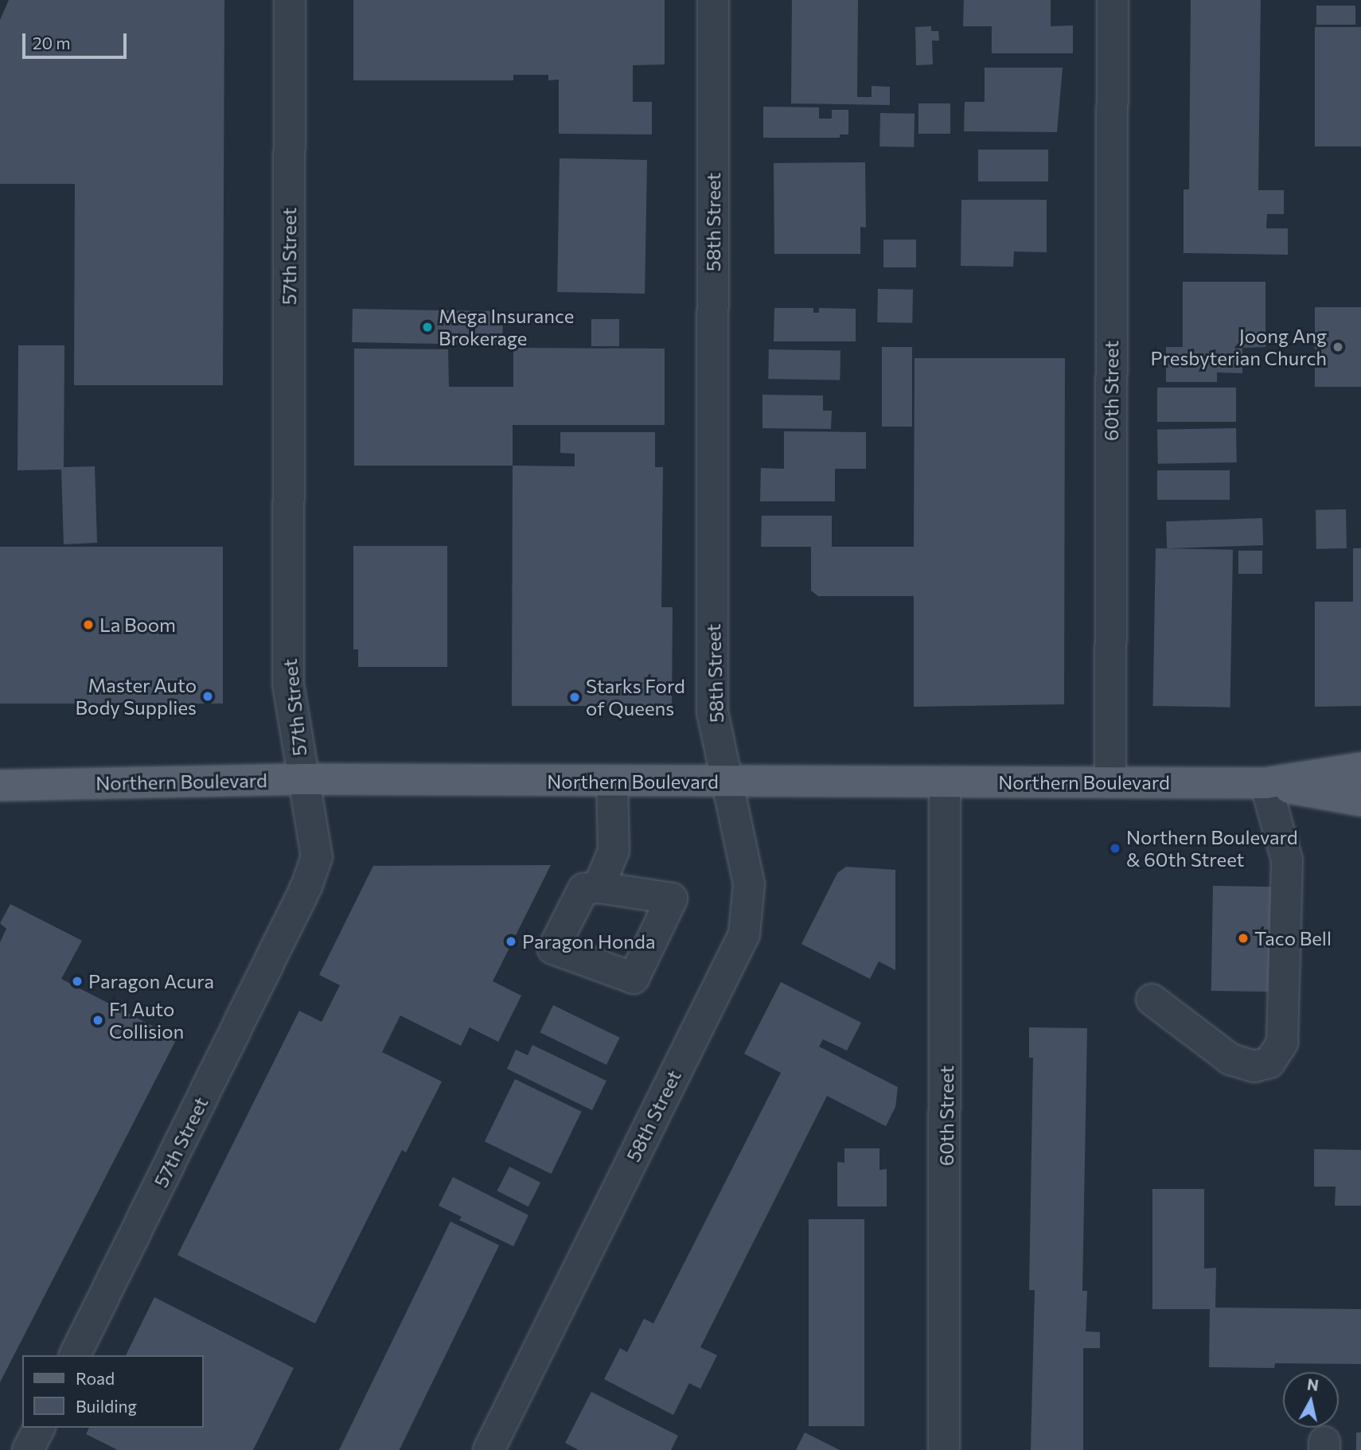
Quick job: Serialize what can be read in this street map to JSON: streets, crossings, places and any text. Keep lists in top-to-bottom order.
{
  "streets": {
    "main road": ["Northern Boulevard"],
    "street": ["58th Street", "57th Street", "60th Street"]
  },
  "crossings": [
    ["58th Street", "Northern Boulevard"],
    ["57th Street", "Northern Boulevard"],
    ["60th Street", "Northern Boulevard"]
  ],
  "places": [
    "Mega Insurance Brokerage",
    "Joong Ang Presbyterian Church",
    "La Boom",
    "Master Auto Body Supplies",
    "Starks Ford of Queens",
    "Northern Boulevard & 60th Street",
    "Taco Bell",
    "Paragon Honda",
    "Paragon Acura",
    "F1 Auto Collision"
  ],
  "legend": ["Road", "Building"],
  "scale_bar": "20 m",
  "north": "top"
}
